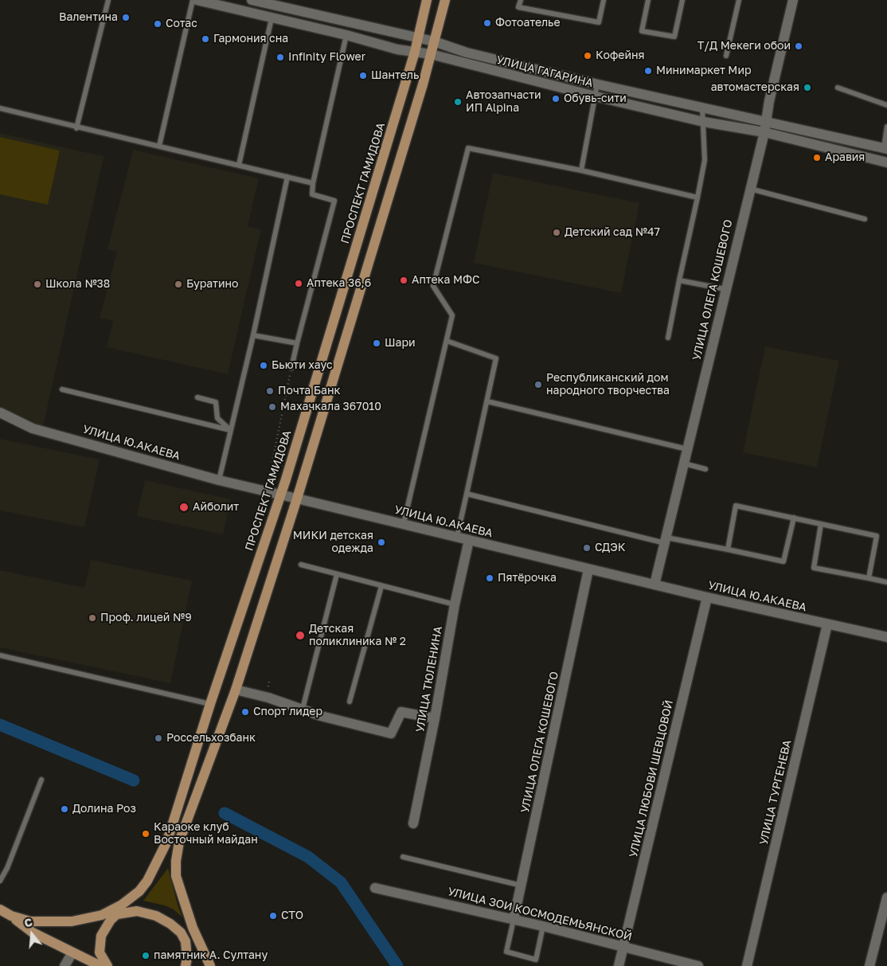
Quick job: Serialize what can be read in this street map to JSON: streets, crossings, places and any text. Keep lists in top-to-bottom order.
{
  "streets": {
    "main road": ["ПРОСПЕКТ ГАМИДОВА"],
    "street": [
      "УЛИЦА ГАГАРИНА",
      "УЛИЦА ОЛЕГА КОШЕВОГО",
      "УЛИЦА Ю.АКАЕВА",
      "УЛИЦА ТЮЛЕНИНА",
      "УЛИЦА ЛЮБОВИ ШЕВЦОВОЙ",
      "УЛИЦА ТУРГЕНЕВА",
      "УЛИЦА ЗОИ КОСМОДЕМЬЯНСКОЙ"
    ]
  },
  "crossings": [
    ["УЛИЦА ГАГАРИНА", "ПРОСПЕКТ ГАМИДОВА"],
    ["УЛИЦА ГАГАРИНА", "УЛИЦА ОЛЕГА КОШЕВОГО"],
    ["ПРОСПЕКТ ГАМИДОВА", "УЛИЦА Ю.АКАЕВА"],
    ["УЛИЦА ОЛЕГА КОШЕВОГО", "УЛИЦА Ю.АКАЕВА"],
    ["УЛИЦА ОЛЕГА КОШЕВОГО", "УЛИЦА ЗОИ КОСМОДЕМЬЯНСКОЙ"],
    ["УЛИЦА Ю.АКАЕВА", "УЛИЦА ТЮЛЕНИНА"],
    ["УЛИЦА Ю.АКАЕВА", "УЛИЦА ЛЮБОВИ ШЕВЦОВОЙ"],
    ["УЛИЦА Ю.АКАЕВА", "УЛИЦА ТУРГЕНЕВА"],
    ["УЛИЦА ЛЮБОВИ ШЕВЦОВОЙ", "УЛИЦА ЗОИ КОСМОДЕМЬЯНСКОЙ"]
  ],
  "places": [
    "Валентина",
    "Фотоателье",
    "Сотас",
    "Гармония сна",
    "Т/Д Мекеги обои",
    "Кофейня",
    "Infinity Flower",
    "Минимаркет Мир",
    "Шантель",
    "автомастерская",
    "Обувь-сити",
    "Автозапчасти ИП Alpina",
    "Аравия",
    "Детский сад №47",
    "Аптека МФС",
    "Аптека 36,6",
    "Школа №38",
    "Буратино",
    "Шари",
    "Бьюти хаус",
    "Республиканский дом народного творчества",
    "Почта Банк",
    "Махачкала 367010",
    "Айболит",
    "МИКИ детская одежда",
    "СДЭК",
    "Пятёрочка",
    "Проф. лицей №9",
    "Детская поликлиника № 2",
    "Спорт лидер",
    "Россельхозбанк",
    "Долина Роз",
    "Караоке клуб Восточный майдан",
    "СТО",
    "памятник А. Султану"
  ],
  "north": "top"
}
